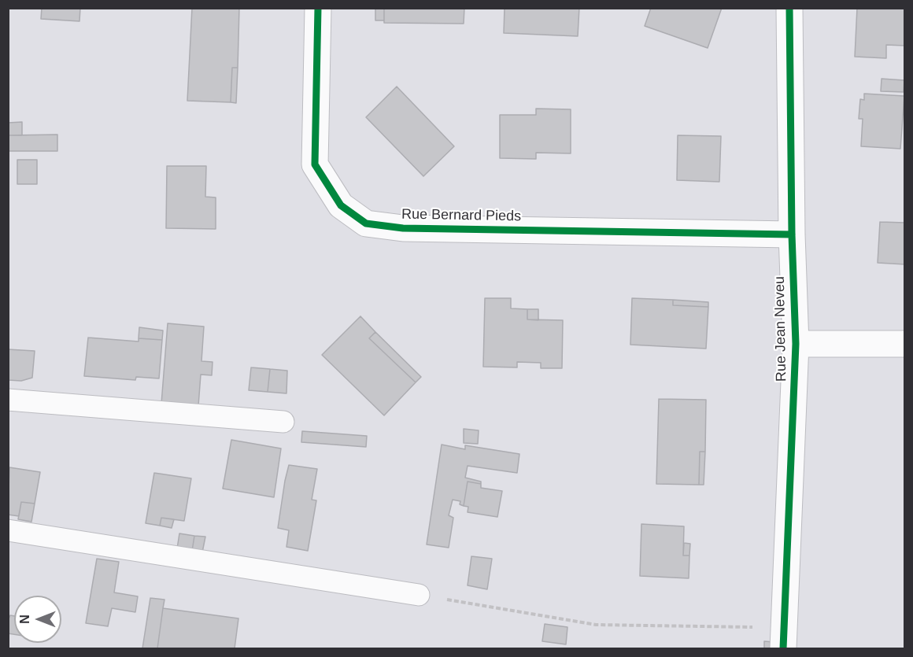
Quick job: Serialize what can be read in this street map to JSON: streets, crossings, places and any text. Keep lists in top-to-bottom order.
{
  "streets": {
    "street": ["Rue Bernard Pieds", "Rue Jean Neveu"]
  },
  "crossings": [
    ["Rue Bernard Pieds", "Rue Jean Neveu"]
  ],
  "north": "left"
}
